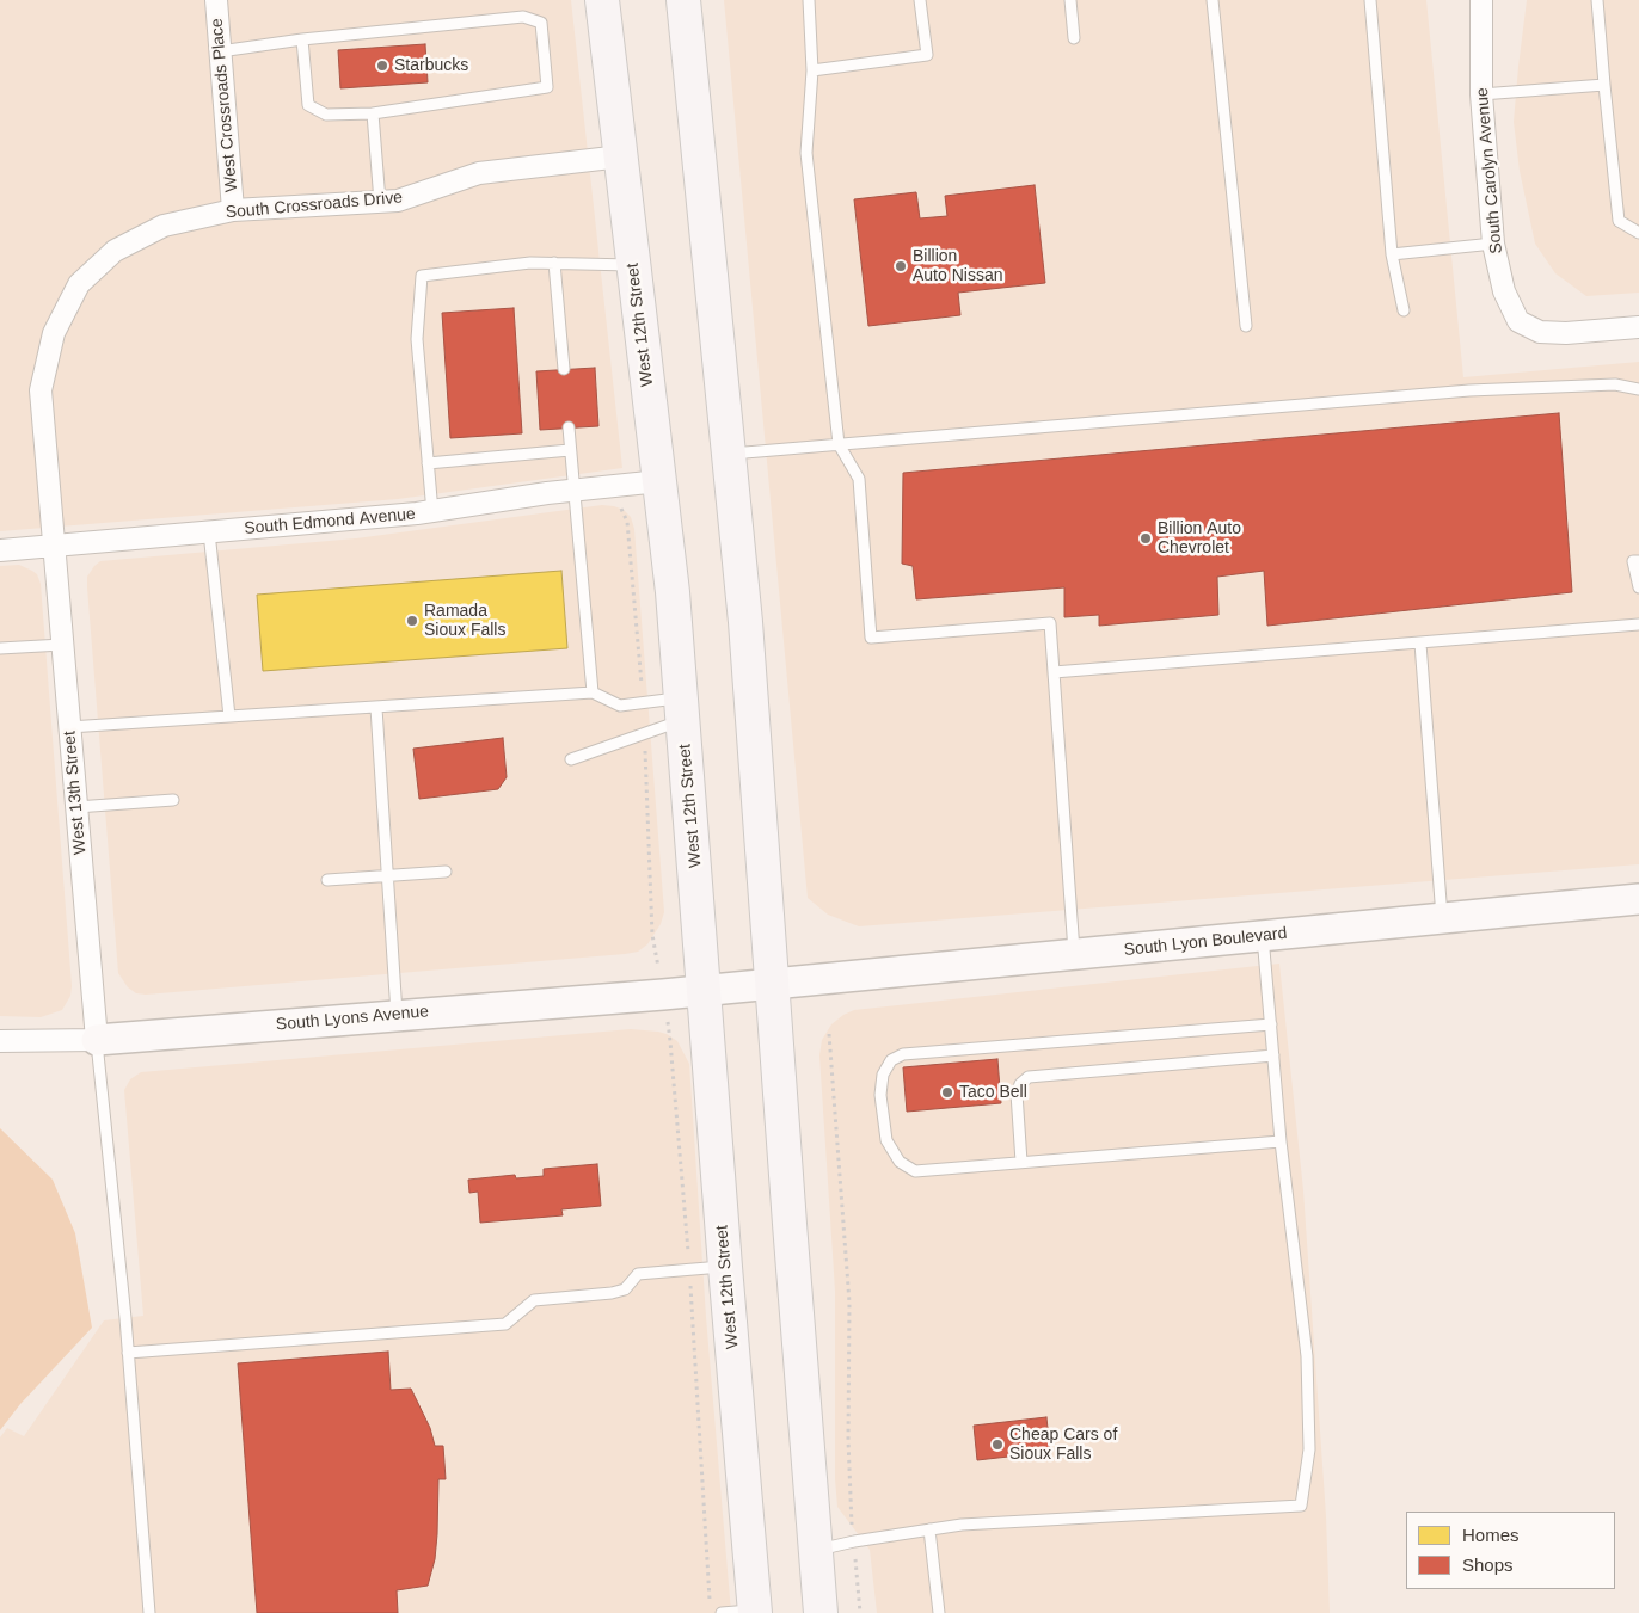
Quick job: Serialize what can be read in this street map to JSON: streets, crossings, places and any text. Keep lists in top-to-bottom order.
{
  "streets": {
    "main road": ["West 12th Street"],
    "street": [
      "West Crossroads Place",
      "South Carolyn Avenue",
      "South Crossroads Drive",
      "South Edmond Avenue",
      "West 13th Street",
      "South Lyon Boulevard",
      "South Lyons Avenue"
    ]
  },
  "crossings": [
    ["West Crossroads Place", "South Crossroads Drive"],
    ["South Crossroads Drive", "West 12th Street"],
    ["South Crossroads Drive", "South Edmond Avenue"],
    ["South Crossroads Drive", "West 13th Street"],
    ["West 12th Street", "South Edmond Avenue"],
    ["West 12th Street", "South Lyons Avenue"],
    ["South Edmond Avenue", "West 13th Street"],
    ["West 13th Street", "South Lyons Avenue"],
    ["South Lyon Boulevard", "South Lyons Avenue"]
  ],
  "places": [
    "Starbucks",
    "Billion Auto Nissan",
    "Billion Auto Chevrolet",
    "Ramada Sioux Falls",
    "Taco Bell",
    "Cheap Cars of Sioux Falls"
  ],
  "legend": ["Homes", "Shops"]
}
